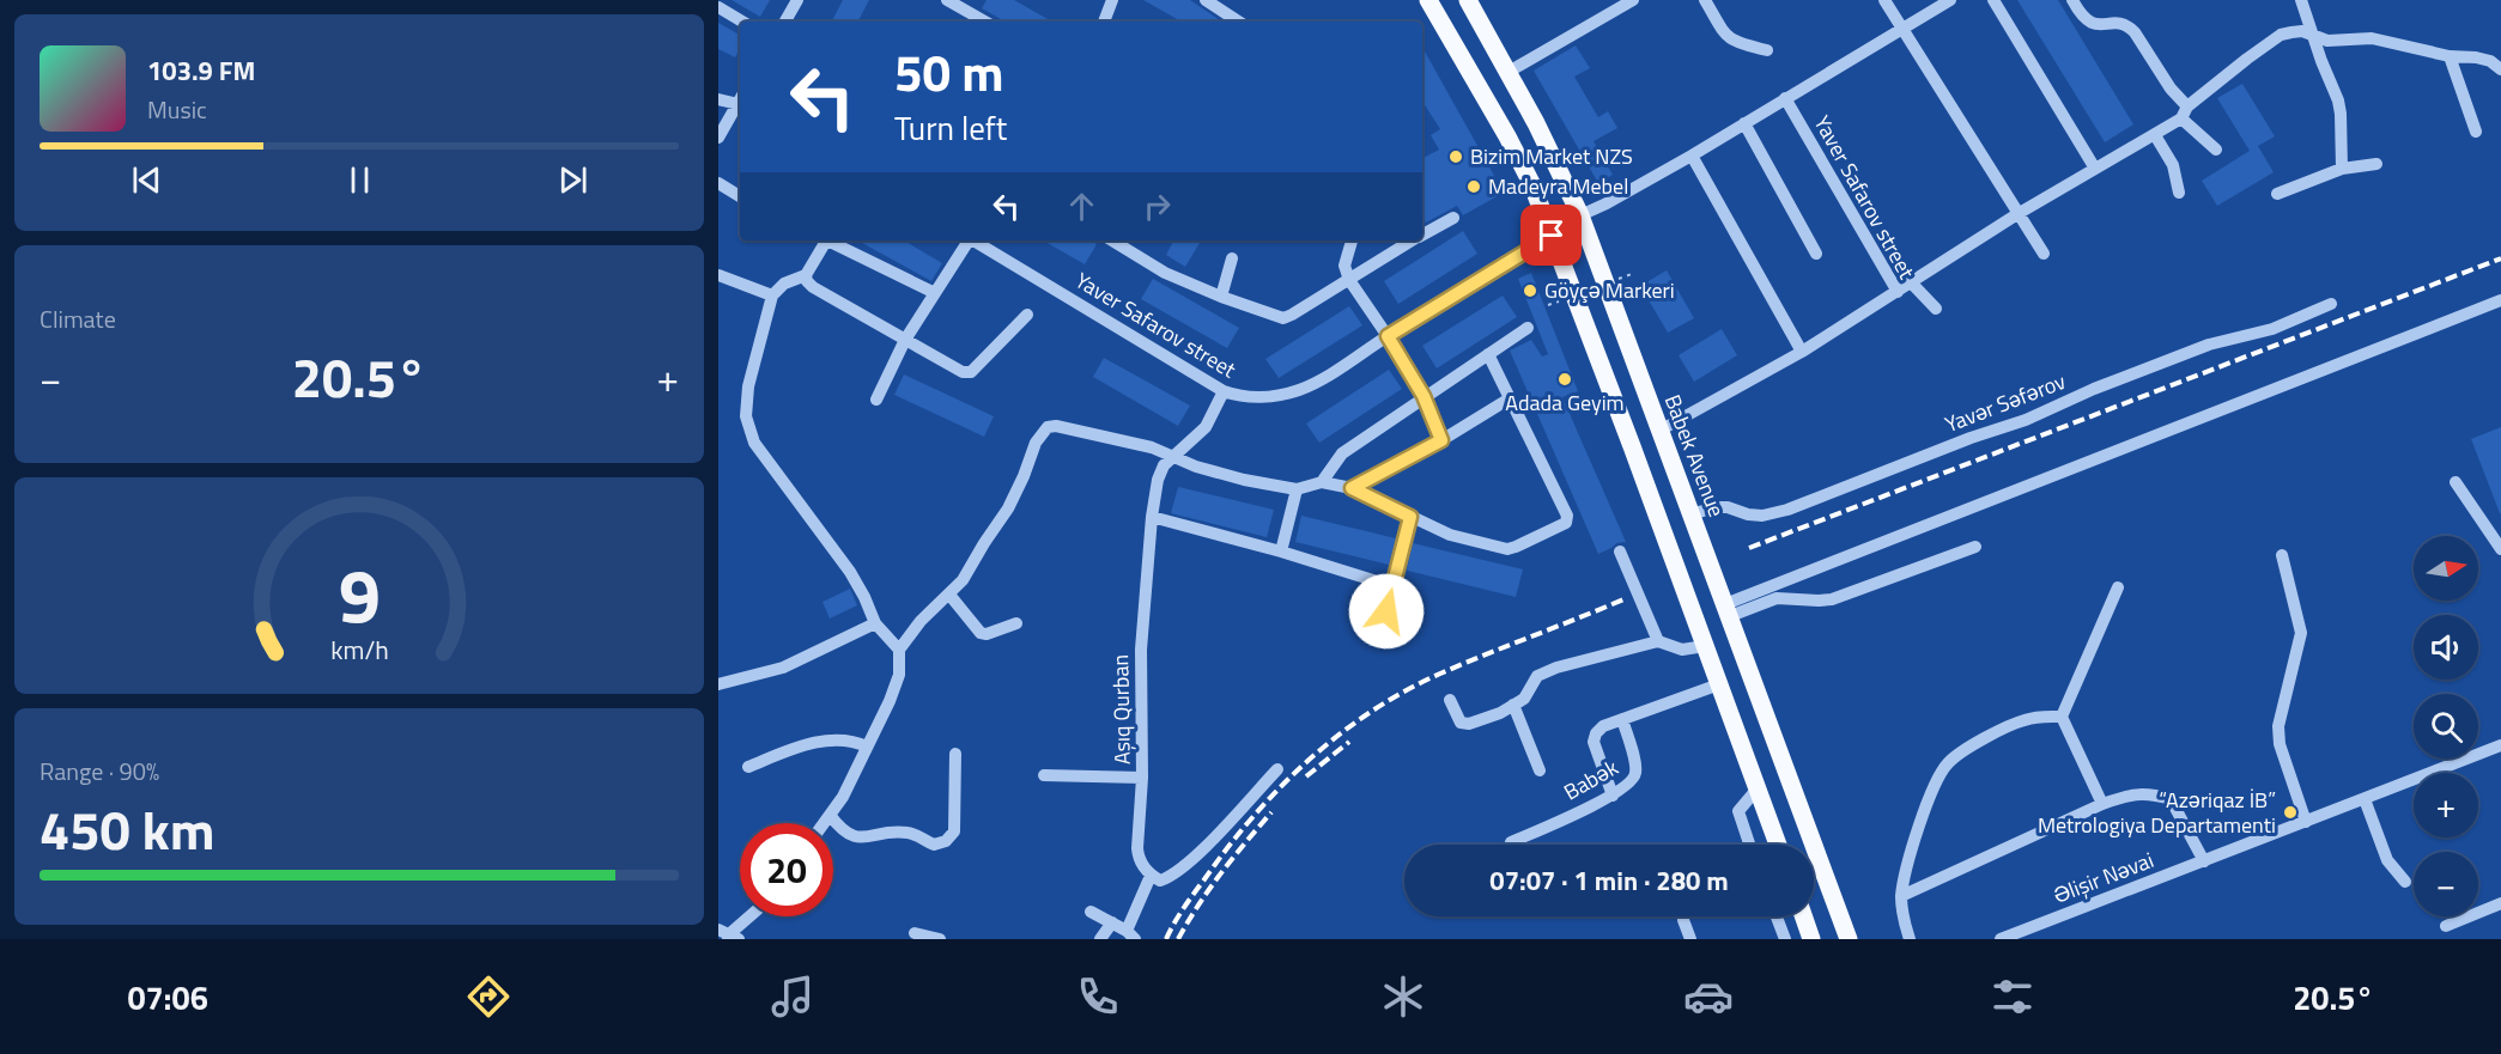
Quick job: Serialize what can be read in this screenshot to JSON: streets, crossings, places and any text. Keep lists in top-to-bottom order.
{
  "streets": {
    "main road": ["Babek Avenue"],
    "street": [
      "Yaver Safarov street",
      "Yavər Səfərov",
      "Aşıq Qurban",
      "Babək",
      "Əlişir Nəvai"
    ]
  },
  "crossings": [
    ["Yaver Safarov street", "Babek Avenue"],
    ["Yaver Safarov street", "Aşıq Qurban"],
    ["Yavər Səfərov", "Babek Avenue"]
  ],
  "places": [
    "Bizim Market NZS",
    "Madeyra Mebel",
    "Göyçə Markeri",
    "Adada Geyim",
    "“Azəriqaz İB” Metrologiya Departamenti"
  ],
  "north": "right",
  "page": {
    "turn": ["50 m", "Turn left"],
    "song": ["103.9 FM", "Music"],
    "tile": [
      "Climate",
      ["Range · 90%", "450 km"]
    ],
    "heat": ["−", "20.5°", "+"],
    "map_buttons": ["+", "−"],
    "limit": "20",
    "trip": "07:07 · 1 min · 280 m",
    "tabs": ["07:06", "20.5°"],
    "gauge": ["9", "km/h"]
  }
}
